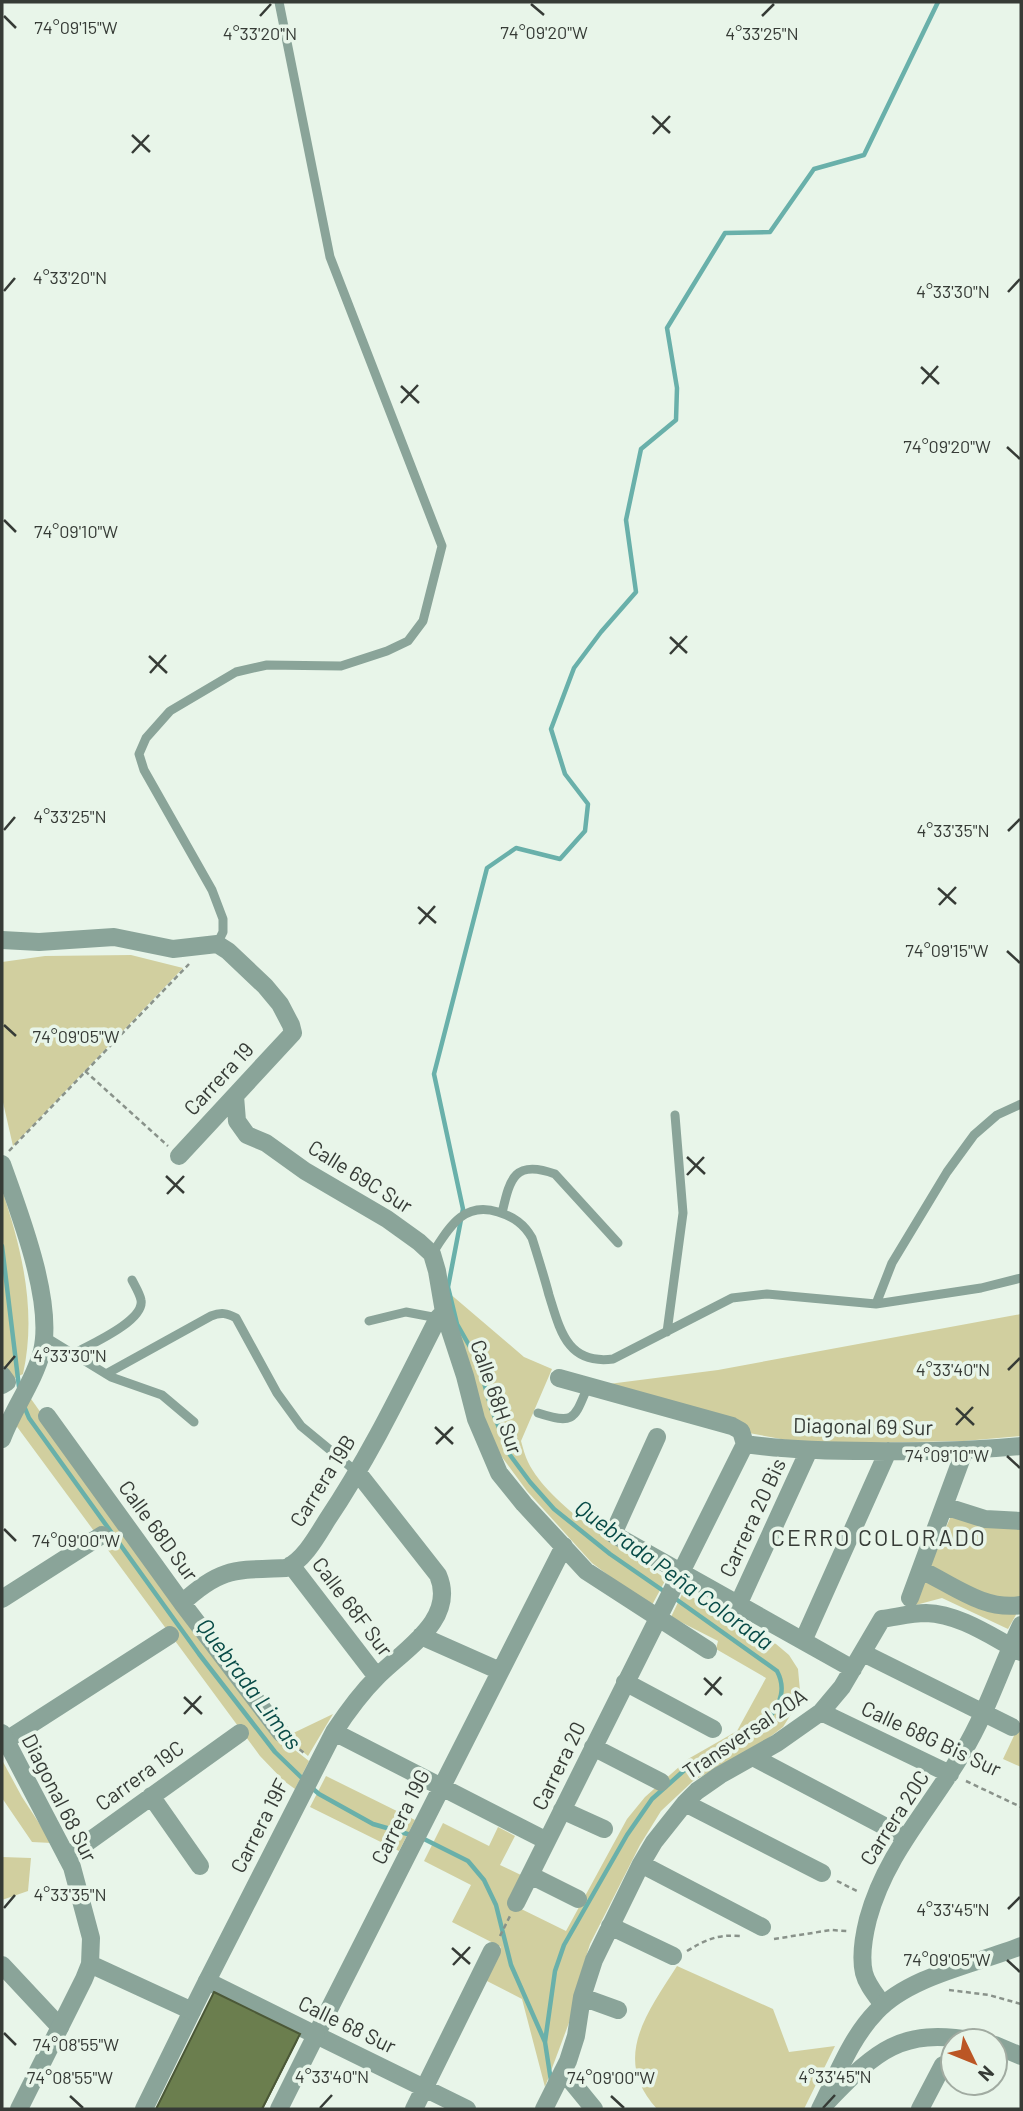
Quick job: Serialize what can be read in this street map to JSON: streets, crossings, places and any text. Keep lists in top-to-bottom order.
{
  "streets": {
    "street": [
      "Carrera 19",
      "Calle 69C Sur",
      "Calle 68H Sur",
      "Diagonal 69 Sur",
      "Carrera 19B",
      "Carrera 20 Bis",
      "Calle 68D Sur",
      "Calle 68F Sur",
      "Transversal 20A",
      "Calle 68G Bis Sur",
      "Carrera 20",
      "Carrera 19C",
      "Diagonal 68 Sur",
      "Carrera 19G",
      "Carrera 20C",
      "Carrera 19F",
      "Calle 68 Sur"
    ]
  },
  "crossings": [
    ["Carrera 19", "Calle 69C Sur"],
    ["Calle 68H Sur", "Carrera 19B"],
    ["Calle 68H Sur", "Carrera 20"],
    ["Calle 68H Sur", "Carrera 19G"],
    ["Diagonal 69 Sur", "Carrera 20 Bis"],
    ["Diagonal 69 Sur", "Carrera 20"],
    ["Carrera 19B", "Calle 68F Sur"],
    ["Carrera 19B", "Carrera 19F"],
    ["Calle 68F Sur", "Carrera 19G"],
    ["Calle 68F Sur", "Carrera 19F"],
    ["Transversal 20A", "Calle 68G Bis Sur"],
    ["Transversal 20A", "Carrera 20C"],
    ["Calle 68G Bis Sur", "Carrera 20C"],
    ["Carrera 19C", "Diagonal 68 Sur"],
    ["Carrera 19G", "Calle 68 Sur"],
    ["Carrera 19F", "Calle 68 Sur"]
  ],
  "districts": ["CERRO COLORADO"],
  "water": ["Quebrada Peña Colorada", "Quebrada Limas"],
  "north": "bottom right",
  "coordinates": [
    "74°09'15\"W",
    "74°09'20\"W",
    "4°33'20\"N",
    "4°33'25\"N",
    "4°33'30\"N",
    "74°09'10\"W",
    "4°33'35\"N",
    "74°09'05\"W",
    "4°33'40\"N",
    "74°09'00\"W",
    "4°33'45\"N",
    "74°08'55\"W"
  ]
}
